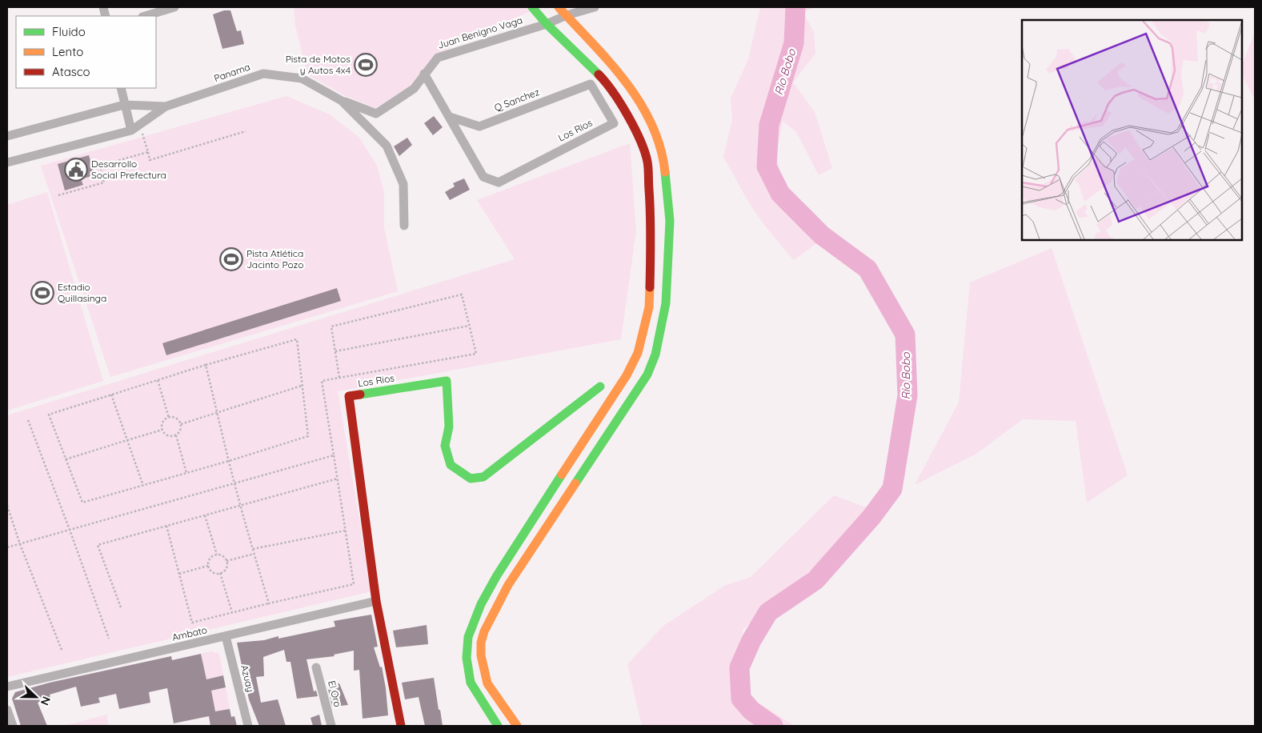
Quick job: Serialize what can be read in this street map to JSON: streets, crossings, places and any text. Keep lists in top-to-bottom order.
{
  "streets": {
    "main road": ["Los Rios"],
    "street": [
      "Juan Benigno Vaga",
      "Panama",
      "Q Sanchez",
      "Ambato",
      "Azuay",
      "El Oro"
    ]
  },
  "crossings": [
    ["Juan Benigno Vaga", "Los Rios"],
    ["Q Sanchez", "Los Rios"],
    ["Los Rios", "Ambato"],
    ["Ambato", "Azuay"]
  ],
  "water": ["Río Bobo"],
  "places": {
    "sports": ["Pista de Motos y Autos 4x4", "Pista Atlética Jacinto Pozo", "Estadio Quillasinga"],
    "public building": ["Desarrollo Social Prefectura"]
  },
  "legend": ["Fluido", "Lento", "Atasco"],
  "north": "right"
}
